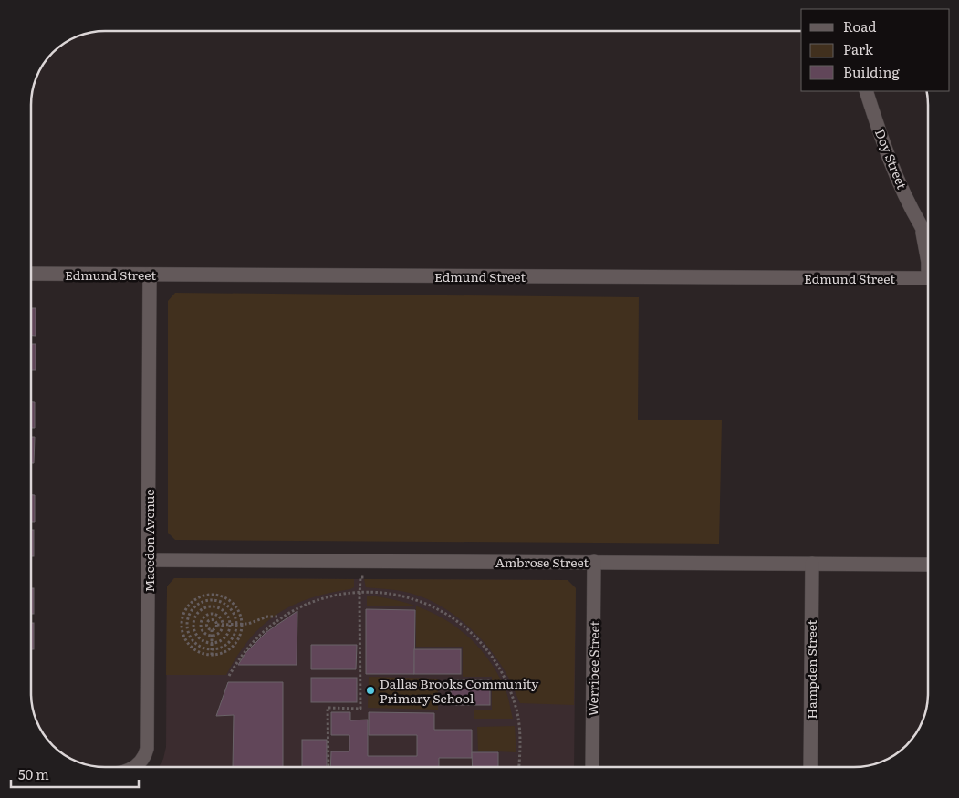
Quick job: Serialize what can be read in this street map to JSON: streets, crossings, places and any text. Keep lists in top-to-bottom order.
{
  "streets": {
    "street": [
      "Doy Street",
      "Edmund Street",
      "Macedon Avenue",
      "Ambrose Street",
      "Werribee Street",
      "Hampden Street"
    ]
  },
  "crossings": [
    ["Edmund Street", "Macedon Avenue"],
    ["Macedon Avenue", "Ambrose Street"],
    ["Ambrose Street", "Werribee Street"],
    ["Ambrose Street", "Hampden Street"]
  ],
  "places": ["Dallas Brooks Community Primary School"],
  "legend": ["Road", "Park", "Building"],
  "scale_bar": "50 m"
}
